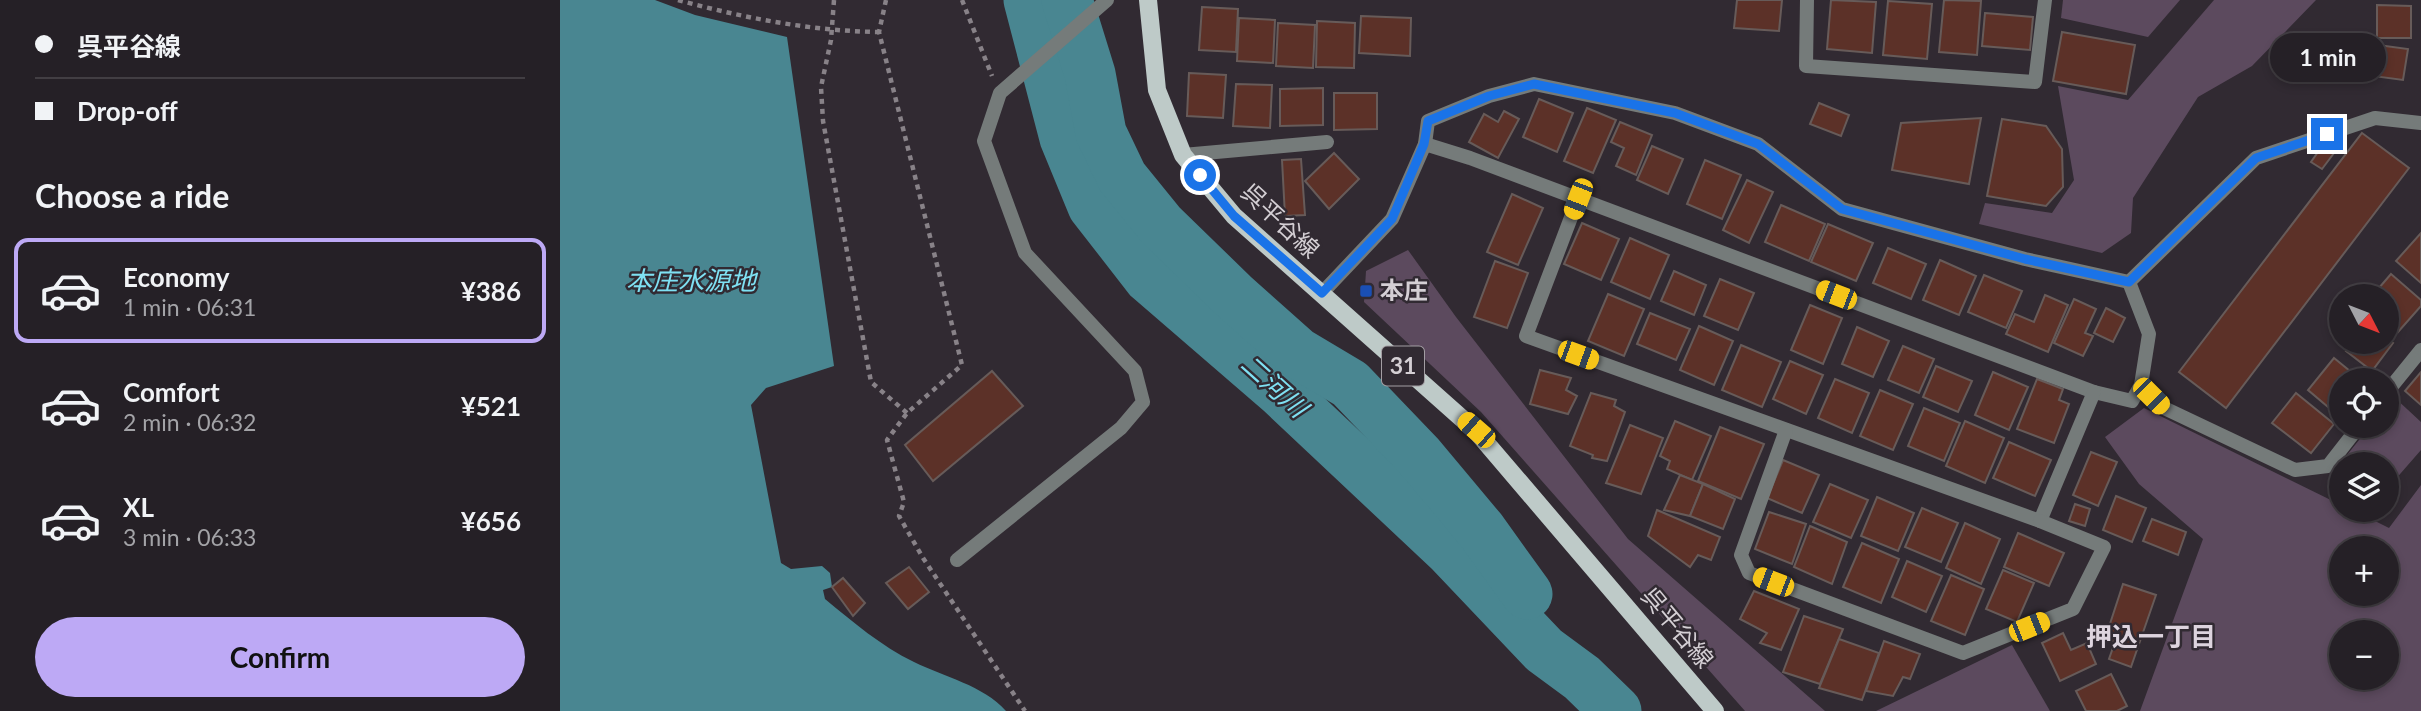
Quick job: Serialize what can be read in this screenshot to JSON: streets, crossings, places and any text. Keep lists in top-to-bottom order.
{
  "streets": {
    "main road": ["呉平谷線", "31"]
  },
  "districts": ["押込一丁目"],
  "water": ["本庄水源地", "二河川"],
  "places": {
    "transit": ["本庄"]
  },
  "north": "bottom right",
  "page": {
    "banner": ["呉平谷線", "Drop-off"],
    "bubble": "1 min",
    "heading": "Choose a ride",
    "list": [
      {
        "name": "Economy",
        "note": "1 min · 06:31",
        "value": "¥386"
      },
      {
        "name": "Comfort",
        "note": "2 min · 06:32",
        "value": "¥521"
      },
      {
        "name": "XL",
        "note": "3 min · 06:33",
        "value": "¥656"
      }
    ],
    "map_buttons": ["+", "−"],
    "buttons": "Confirm"
  }
}
